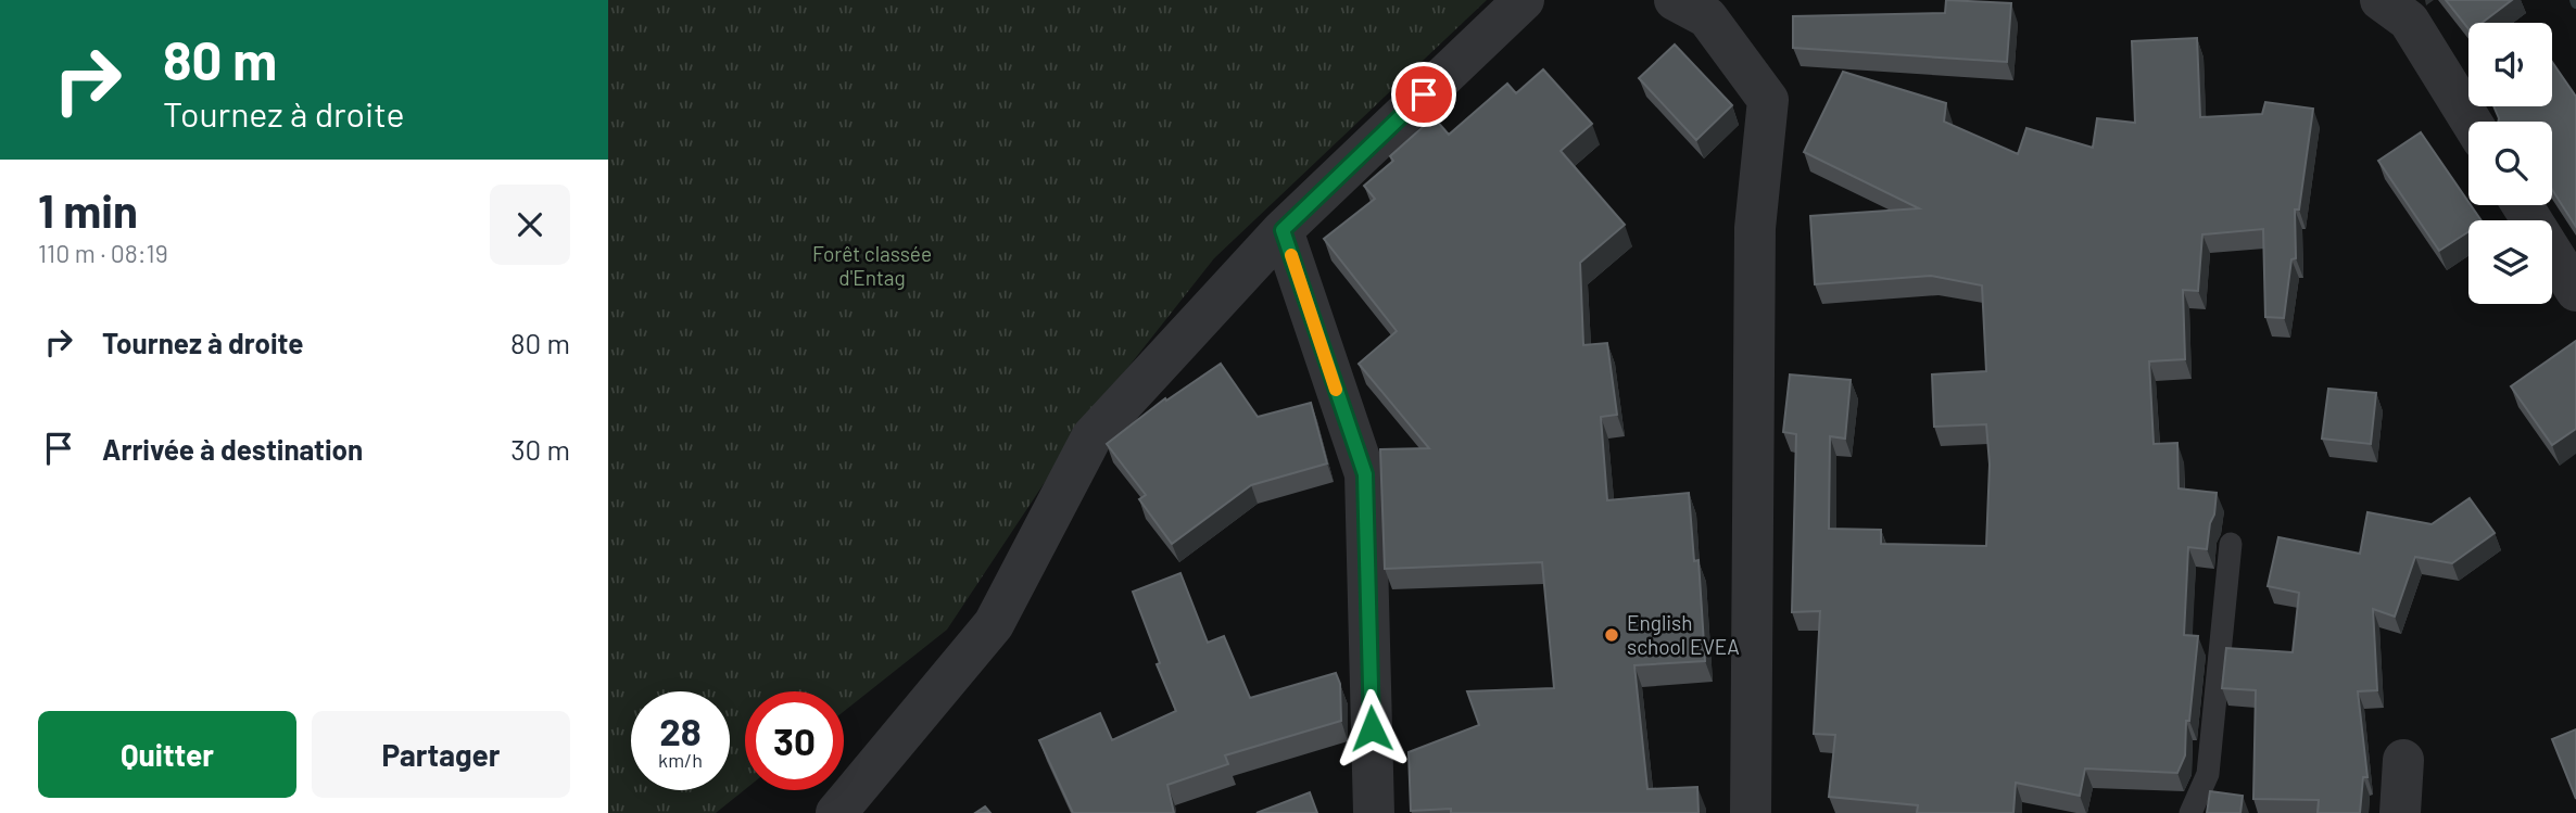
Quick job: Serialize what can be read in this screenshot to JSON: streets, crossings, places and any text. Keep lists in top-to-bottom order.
{
  "parks": ["Forêt classée d'Entag"],
  "places": ["English school EVEA"],
  "page": {
    "turn": ["80 m", "Tournez à droite"],
    "heading": ["1 min", "110 m · 08:19"],
    "list": [
      {
        "name": "Tournez à droite",
        "value": "80 m"
      },
      {
        "name": "Arrivée à destination",
        "value": "30 m"
      }
    ],
    "speed": "28 km/h",
    "limit": "30",
    "buttons": ["Quitter", "Partager"]
  }
}
